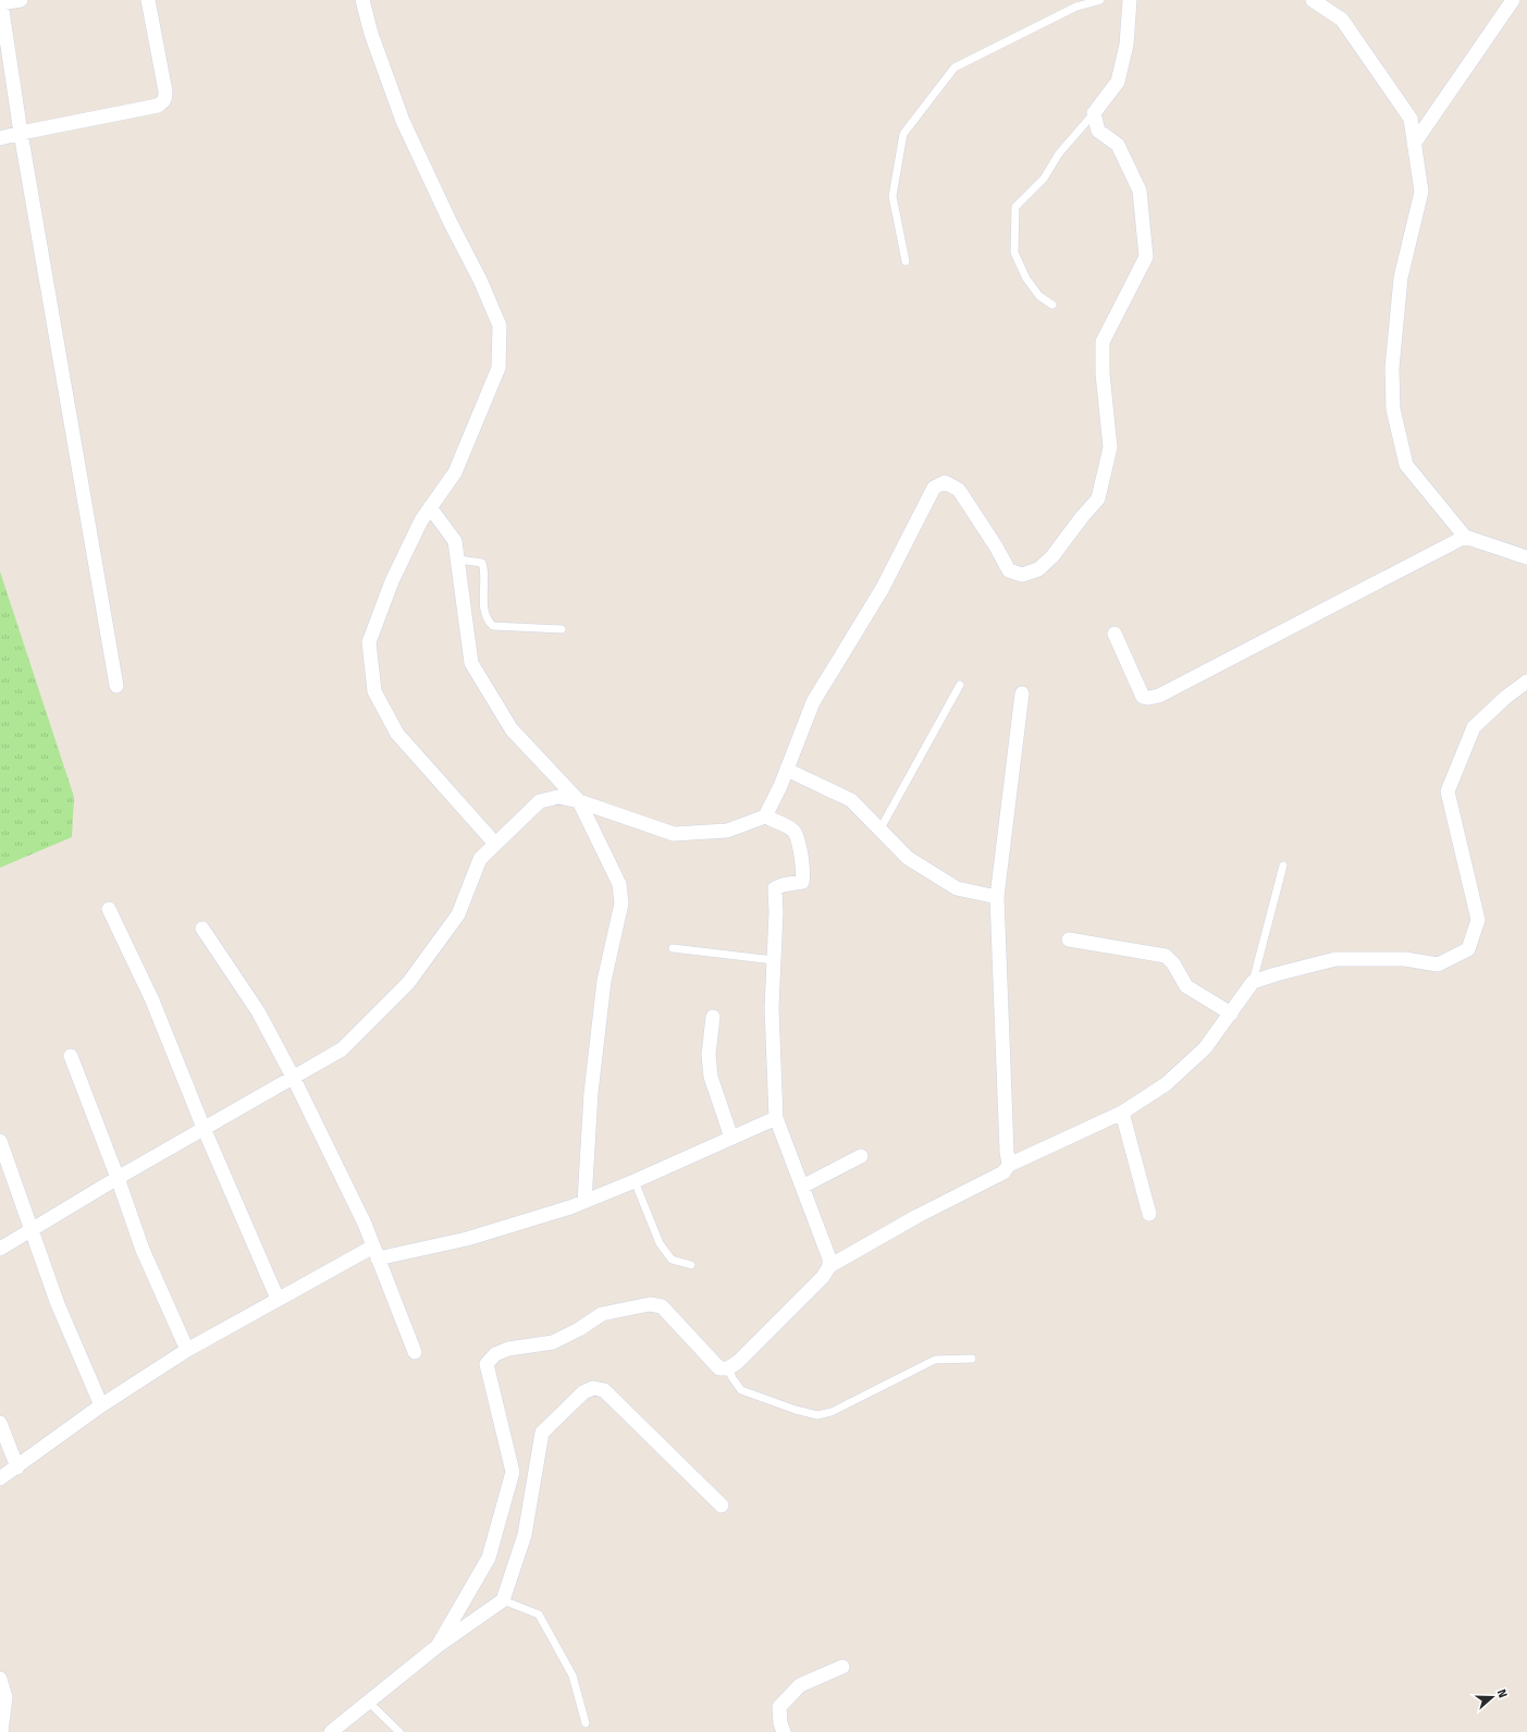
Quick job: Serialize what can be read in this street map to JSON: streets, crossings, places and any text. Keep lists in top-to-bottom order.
{
  "north": "right"
}
